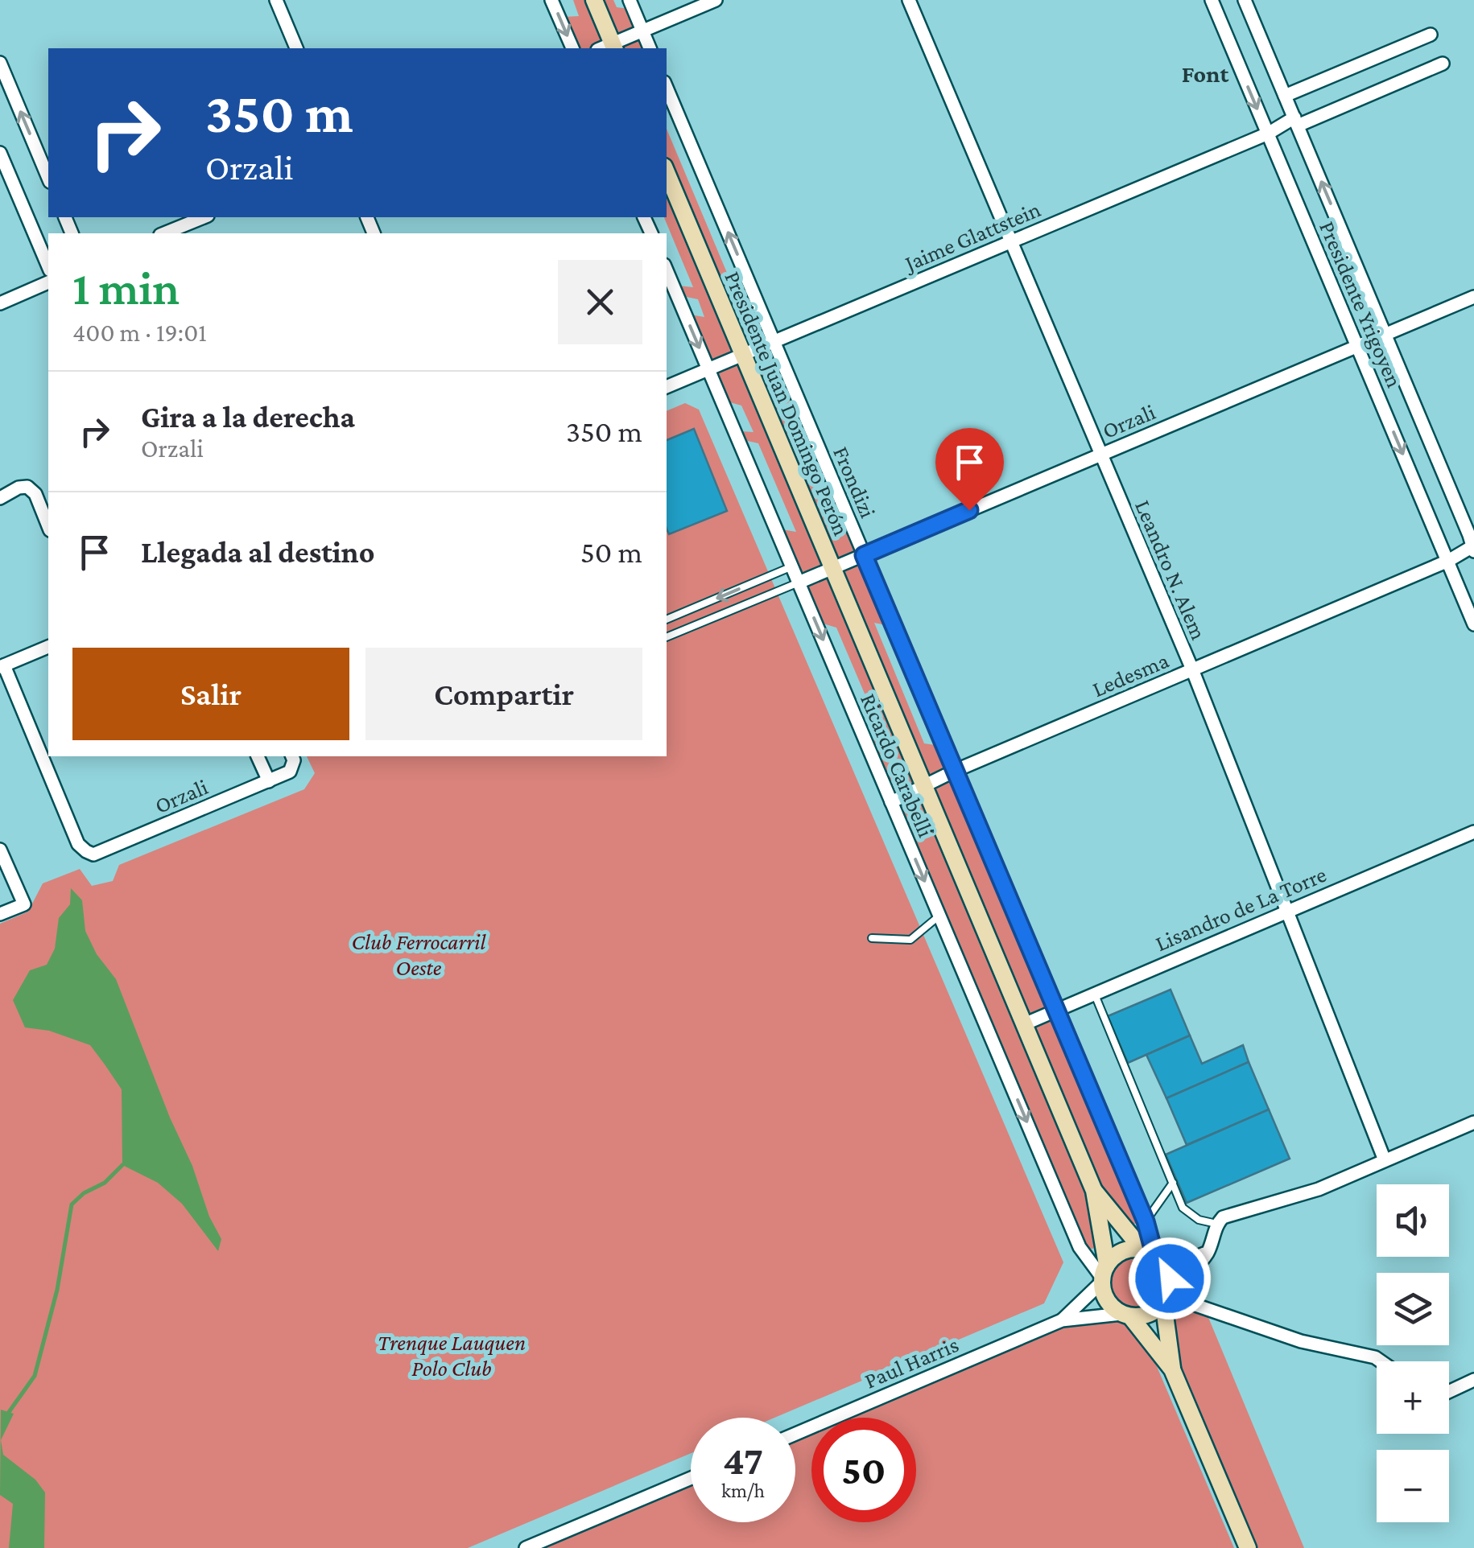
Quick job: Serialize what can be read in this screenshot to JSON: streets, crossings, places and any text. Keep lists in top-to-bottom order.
{
  "streets": {
    "main road": ["Presidente Juan Domingo Perón"],
    "street": [
      "Jaime Glattstein",
      "Presidente Yrigoyen",
      "Orzali",
      "Frondizi",
      "Leandro N. Alem",
      "Ledesma",
      "Ricardo Carabelli",
      "Lisandro de La Torre",
      "Paul Harris"
    ]
  },
  "crossings": [
    ["Jaime Glattstein", "Presidente Yrigoyen"],
    ["Jaime Glattstein", "Presidente Juan Domingo Perón"],
    ["Jaime Glattstein", "Frondizi"],
    ["Jaime Glattstein", "Leandro N. Alem"],
    ["Jaime Glattstein", "Ricardo Carabelli"],
    ["Presidente Yrigoyen", "Orzali"],
    ["Presidente Yrigoyen", "Ledesma"],
    ["Presidente Juan Domingo Perón", "Orzali"],
    ["Presidente Juan Domingo Perón", "Frondizi"],
    ["Presidente Juan Domingo Perón", "Ledesma"],
    ["Presidente Juan Domingo Perón", "Ricardo Carabelli"],
    ["Presidente Juan Domingo Perón", "Lisandro de La Torre"],
    ["Presidente Juan Domingo Perón", "Paul Harris"],
    ["Orzali", "Frondizi"],
    ["Orzali", "Leandro N. Alem"],
    ["Orzali", "Ricardo Carabelli"],
    ["Frondizi", "Ledesma"],
    ["Frondizi", "Ricardo Carabelli"],
    ["Frondizi", "Lisandro de La Torre"],
    ["Frondizi", "Paul Harris"],
    ["Leandro N. Alem", "Ledesma"],
    ["Leandro N. Alem", "Lisandro de La Torre"],
    ["Ledesma", "Ricardo Carabelli"],
    ["Ricardo Carabelli", "Paul Harris"]
  ],
  "one_way": ["Ricardo Carabelli"],
  "districts": ["Font"],
  "parks": ["Club Ferrocarril Oeste", "Trenque Lauquen Polo Club"],
  "page": {
    "turn": ["350 m", "Orzali"],
    "heading": ["1 min", "400 m · 19:01"],
    "list": [
      {
        "name": "Gira a la derecha",
        "note": "Orzali",
        "value": "350 m"
      },
      {
        "name": "Llegada al destino",
        "value": "50 m"
      }
    ],
    "buttons": ["Salir", "Compartir"],
    "map_buttons": ["+", "−"],
    "speed": "47 km/h",
    "limit": "50"
  }
}
